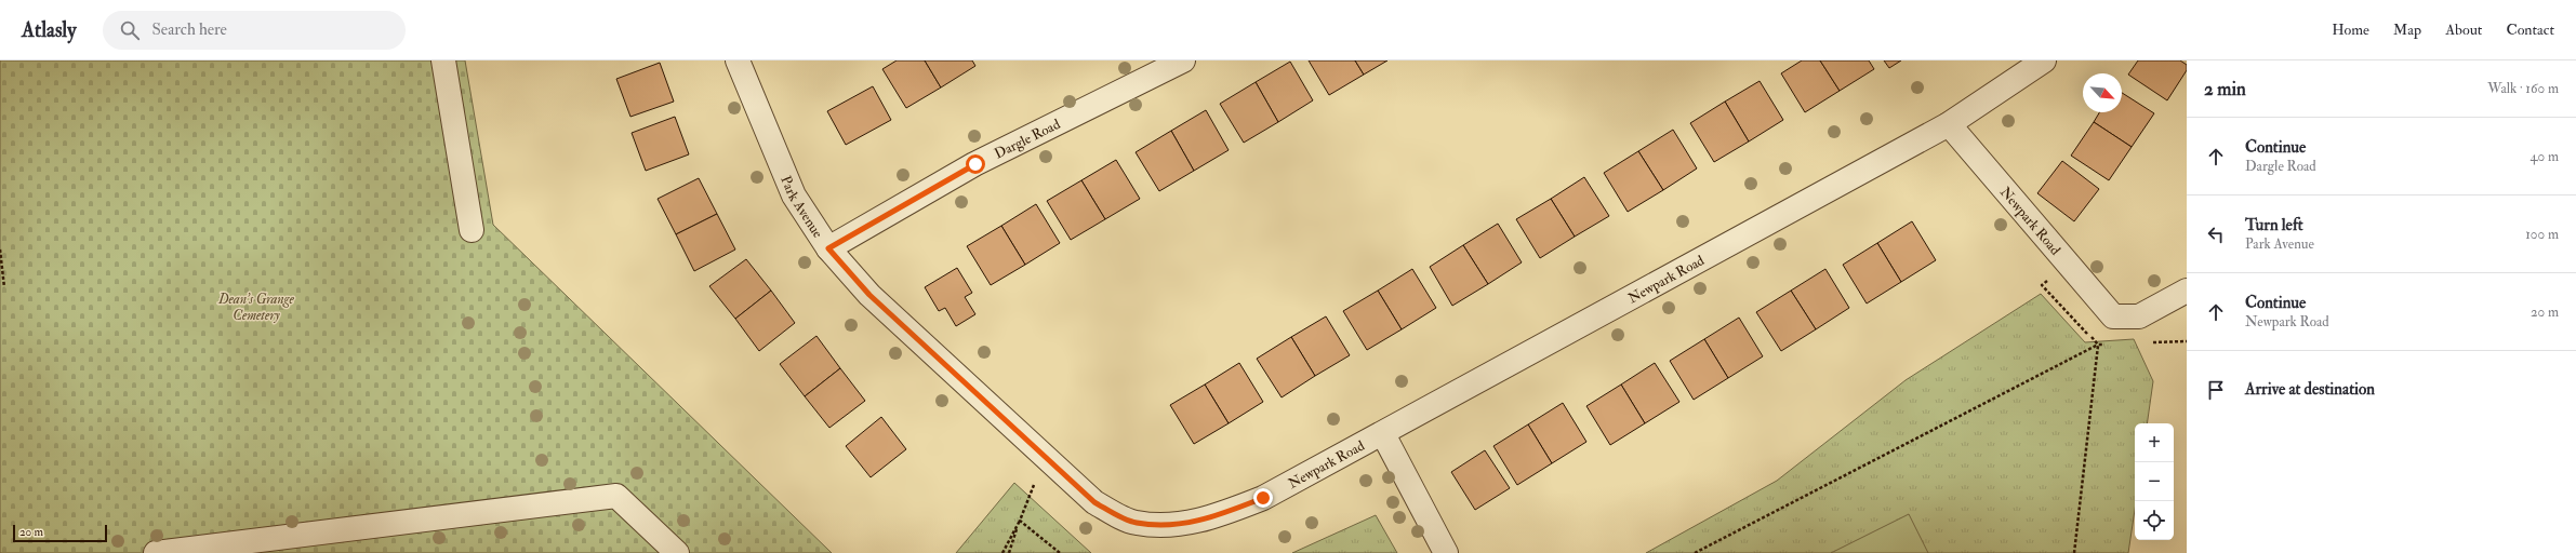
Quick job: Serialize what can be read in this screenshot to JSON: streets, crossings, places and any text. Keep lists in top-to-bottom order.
{
  "streets": {
    "street": ["Dargle Road", "Park Avenue", "Newpark Road"]
  },
  "crossings": [
    ["Dargle Road", "Park Avenue"],
    ["Park Avenue", "Newpark Road"]
  ],
  "parks": ["Dean's Grange Cemetery"],
  "scale_bar": "20 m",
  "north": "bottom right",
  "page": {
    "header": "Atlasly",
    "search": "Search here",
    "nav": [
      "Home",
      "Map",
      "About",
      "Contact"
    ],
    "heading": ["2 min", "Walk · 160 m"],
    "list": [
      ["Continue", "Dargle Road", "40 m"],
      ["Turn left", "Park Avenue", "100 m"],
      ["Continue", "Newpark Road", "20 m"],
      "Arrive at destination"
    ],
    "map_buttons": ["+", "−"],
    "scale": "20 m"
  }
}
